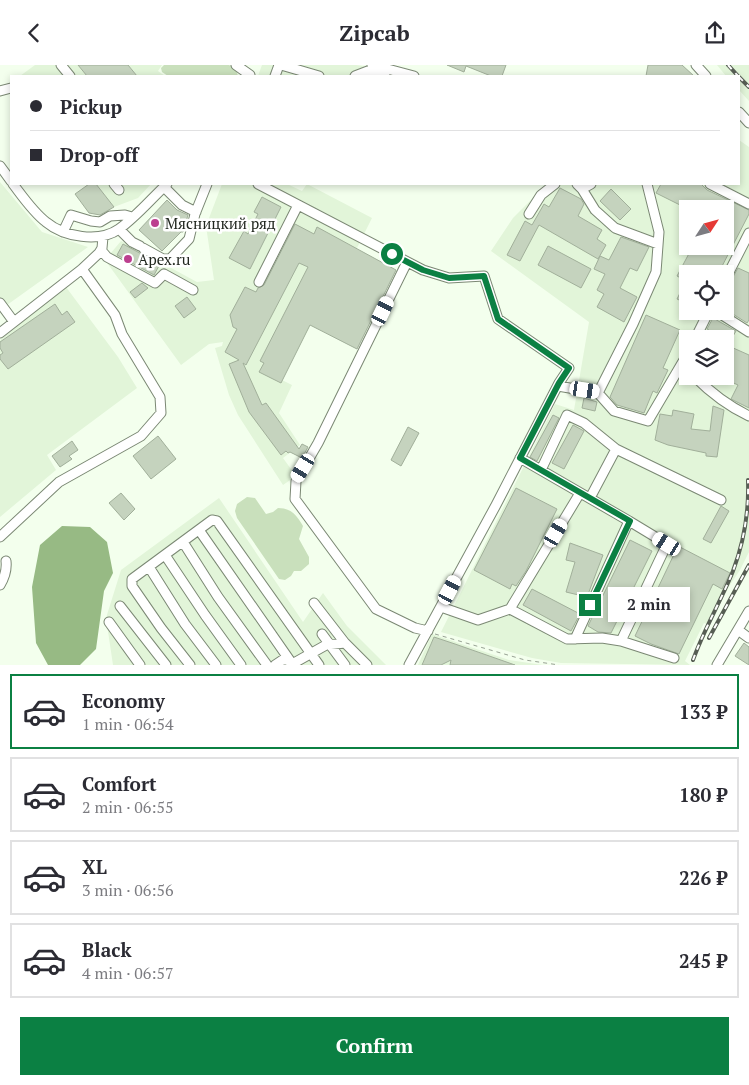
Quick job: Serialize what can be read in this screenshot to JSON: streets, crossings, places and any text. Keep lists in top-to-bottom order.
{
  "places": ["Мясницкий ряд", "Apex.ru"],
  "north": "top right",
  "page": {
    "header": "Zipcab",
    "banner": ["Pickup", "Drop-off"],
    "bubble": "2 min",
    "list": [
      {
        "name": "Economy",
        "note": "1 min · 06:54",
        "value": "133 ₽"
      },
      {
        "name": "Comfort",
        "note": "2 min · 06:55",
        "value": "180 ₽"
      },
      {
        "name": "XL",
        "note": "3 min · 06:56",
        "value": "226 ₽"
      },
      {
        "name": "Black",
        "note": "4 min · 06:57",
        "value": "245 ₽"
      }
    ],
    "buttons": "Confirm"
  }
}
